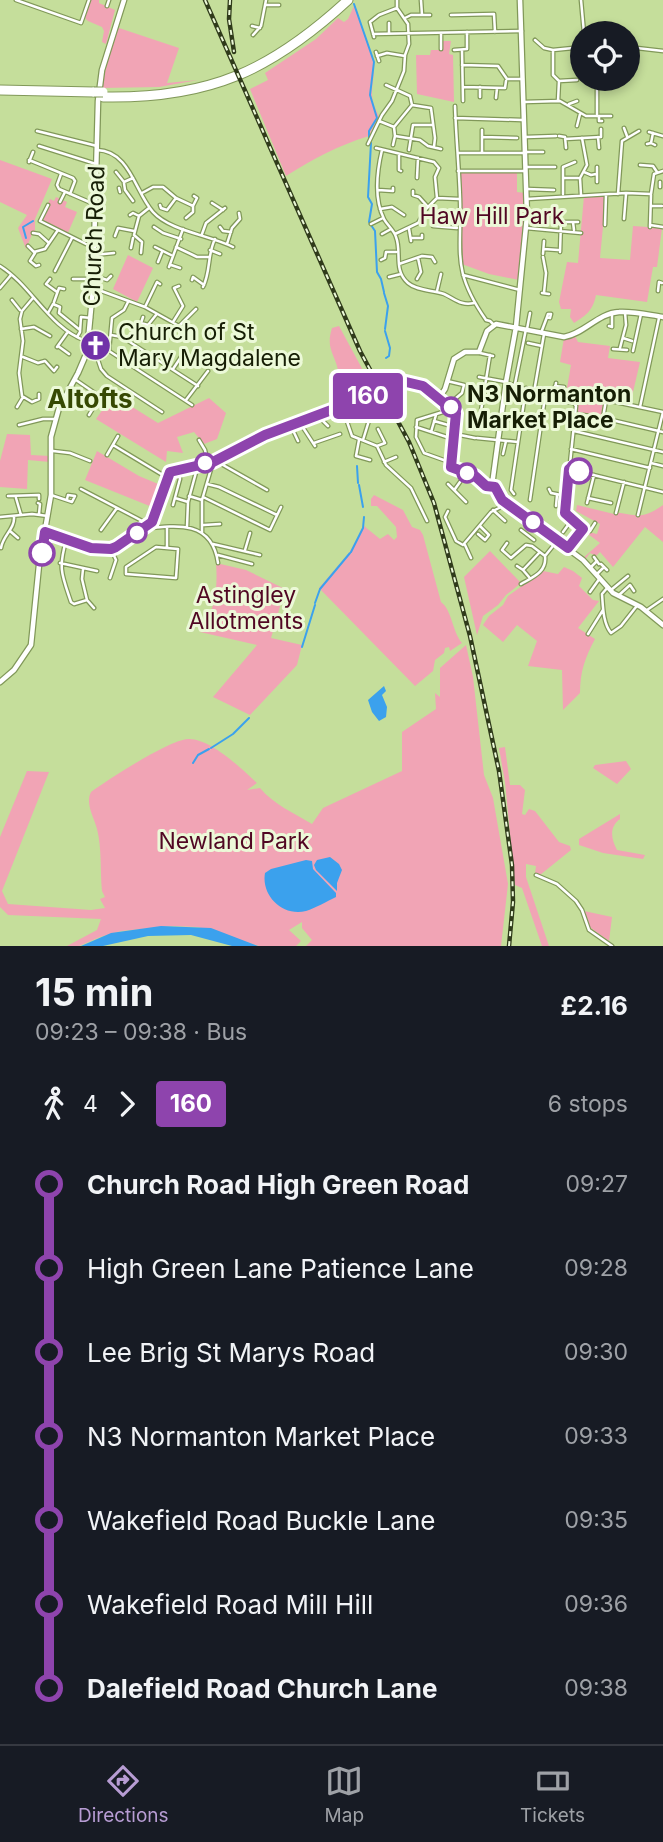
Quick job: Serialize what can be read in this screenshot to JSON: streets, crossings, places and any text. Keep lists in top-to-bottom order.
{
  "streets": {
    "street": ["Church Road"]
  },
  "districts": ["Altofts"],
  "parks": ["Haw Hill Park", "Astingley Allotments", "Newland Park"],
  "places": {
    "church": ["Church of St Mary Magdalene"],
    "other": ["N3 Normanton Market Place"]
  },
  "lines": ["bus line 160"],
  "page": {
    "on_map": "160",
    "heading": ["15 min", "09:23 – 09:38 · Bus", "£2.16"],
    "legs": ["4", "160", "6 stops"],
    "list": [
      {
        "name": "Church Road High Green Road",
        "value": "09:27"
      },
      {
        "name": "High Green Lane Patience Lane",
        "value": "09:28"
      },
      {
        "name": "Lee Brig St Marys Road",
        "value": "09:30"
      },
      {
        "name": "N3 Normanton Market Place",
        "value": "09:33"
      },
      {
        "name": "Wakefield Road Buckle Lane",
        "value": "09:35"
      },
      {
        "name": "Wakefield Road Mill Hill",
        "value": "09:36"
      },
      {
        "name": "Dalefield Road Church Lane",
        "value": "09:38"
      }
    ],
    "tabs": ["Directions", "Map", "Tickets"]
  }
}
